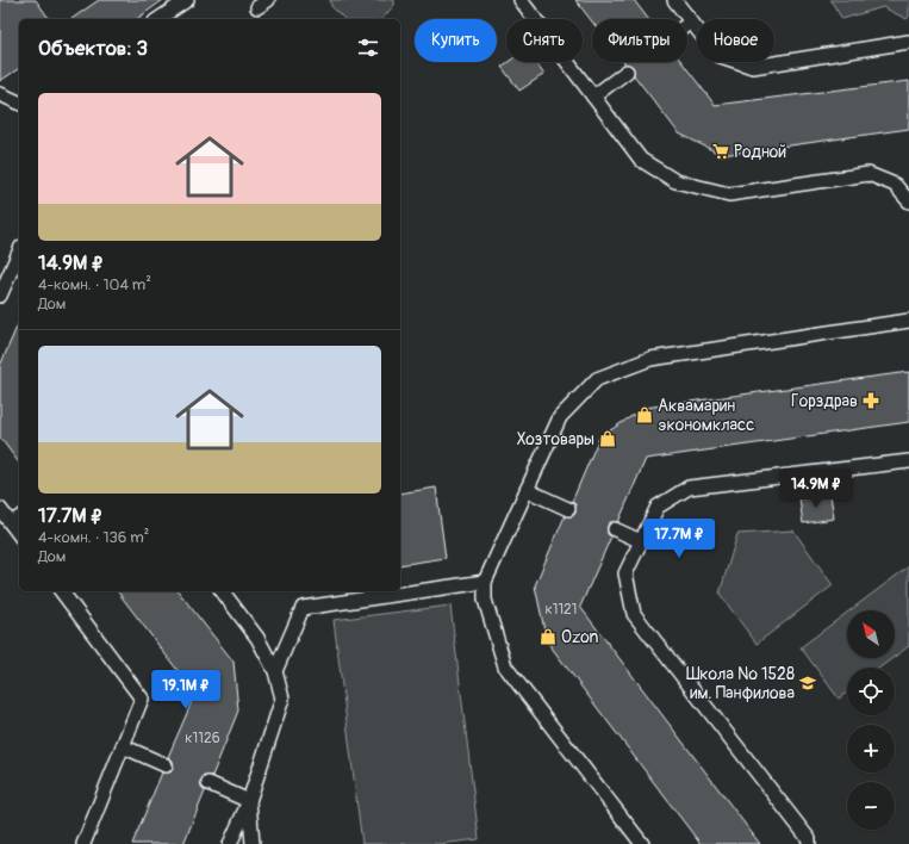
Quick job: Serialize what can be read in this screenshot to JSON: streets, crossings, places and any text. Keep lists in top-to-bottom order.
{
  "places": {
    "supermarket": ["Родной"],
    "pharmacy": ["Горздрав"],
    "shop": ["Аквамарин экономкласс", "Хозтовары", "Ozon"],
    "school or university": ["Школа № 1528 им. Панфилова"]
  },
  "house_numbers": ["к1121", "к1126"],
  "north": "top left",
  "page": {
    "chip": [
      "Купить",
      "Снять",
      "Фильтры",
      "Новое"
    ],
    "heading": "Объектов: 3",
    "list": [
      {
        "name": "14.9M ₽",
        "note": "4-комн. · 104 m² · Дом"
      },
      {
        "name": "17.7M ₽",
        "note": "4-комн. · 136 m² · Дом"
      }
    ],
    "price": ["14.9M ₽", "17.7M ₽", "19.1M ₽"],
    "map_buttons": ["+", "−"]
  }
}
